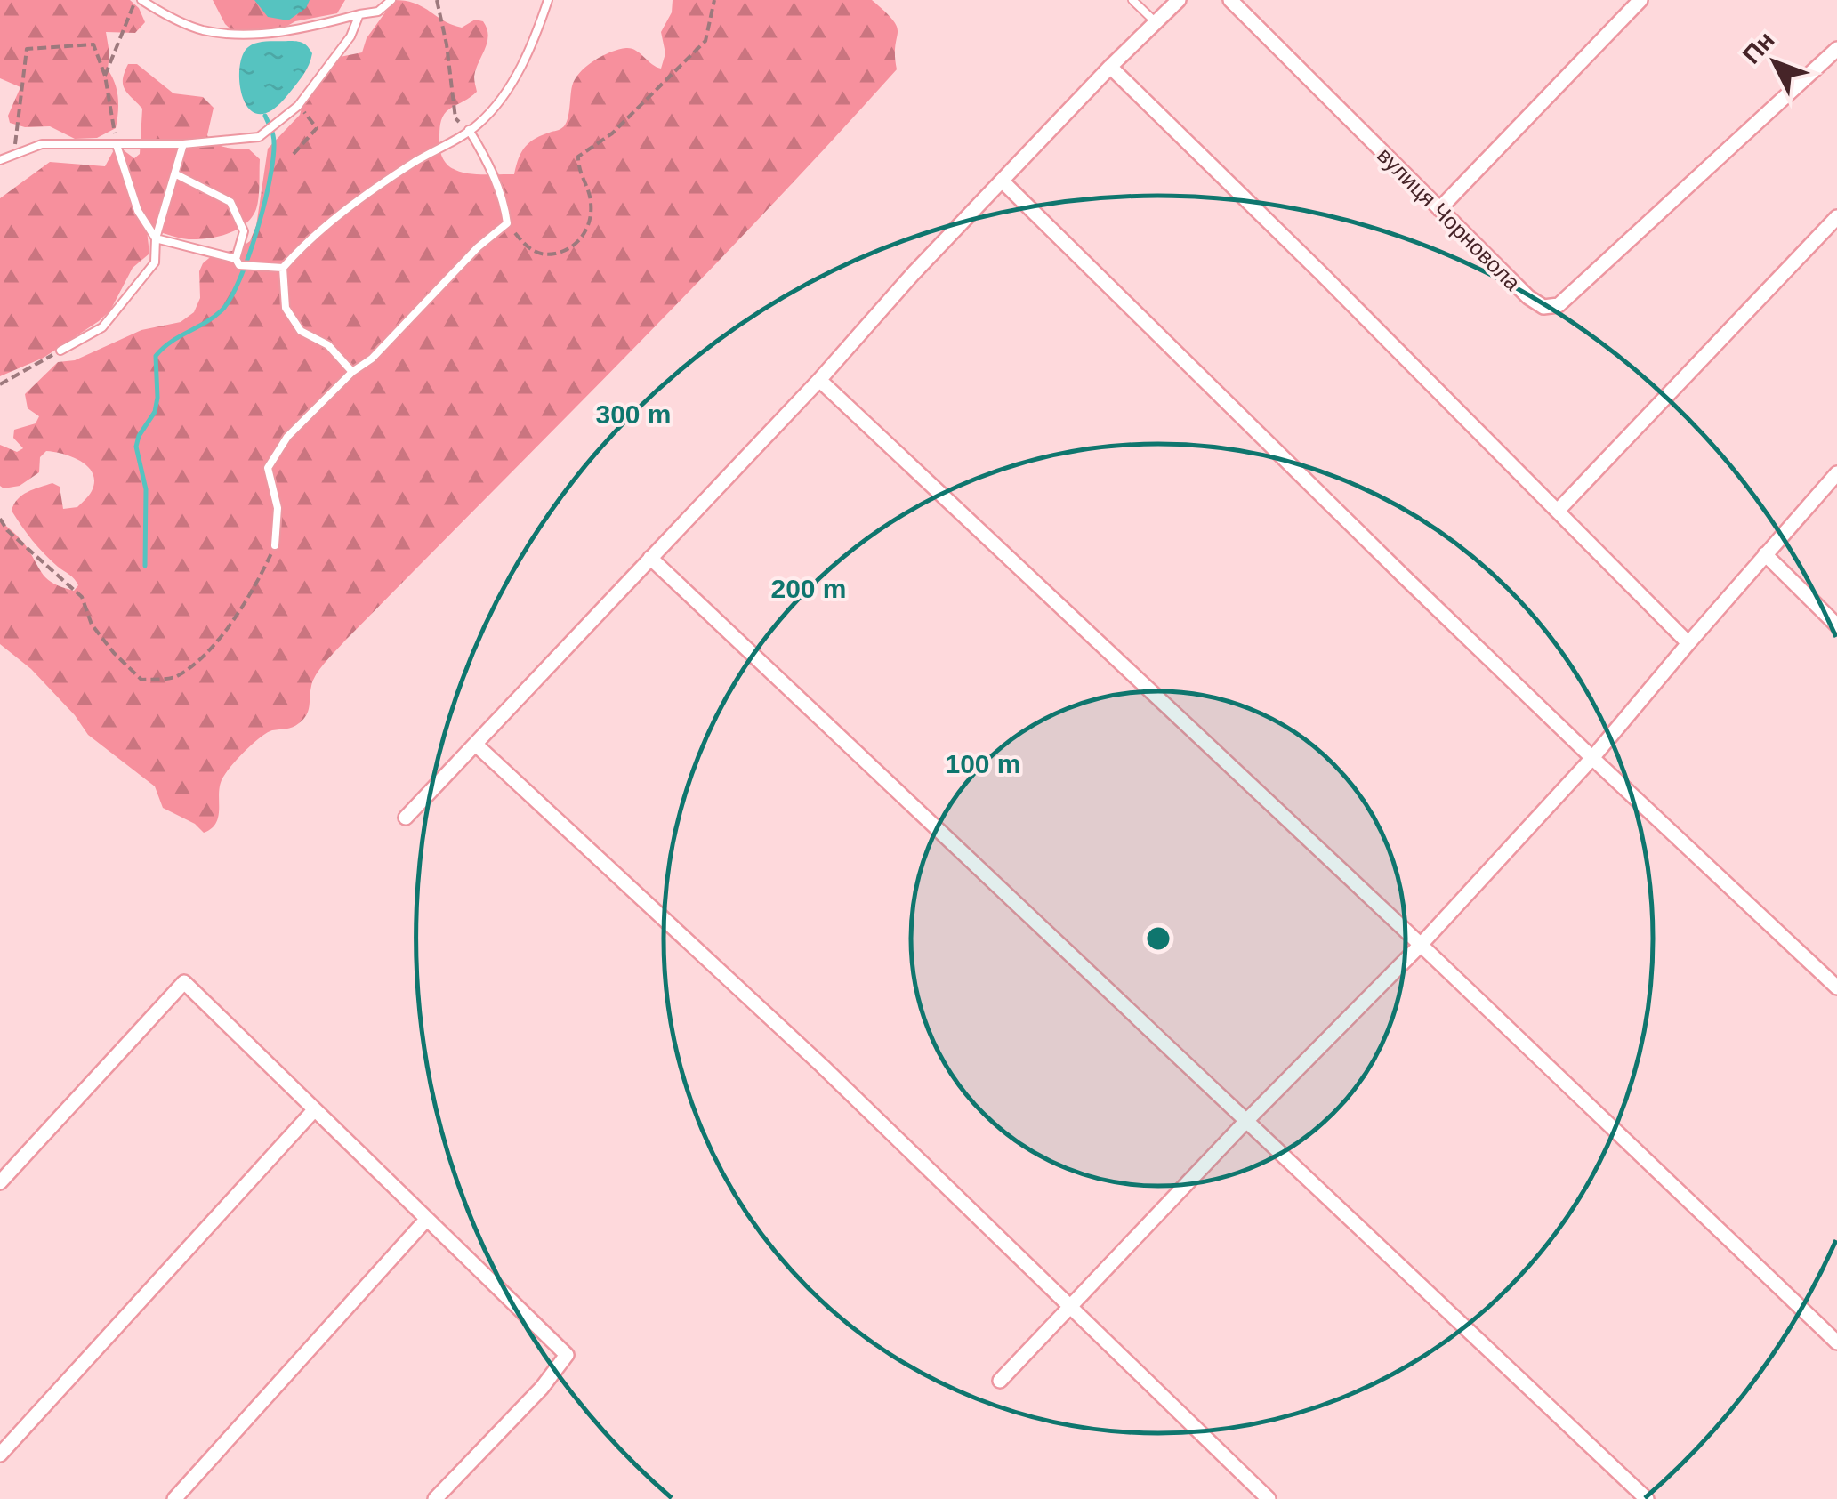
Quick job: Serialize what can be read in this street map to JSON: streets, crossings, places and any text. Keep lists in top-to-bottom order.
{
  "streets": {
    "street": ["вулиця Чорновола"]
  },
  "north": "top left",
  "rings": ["300 m", "200 m", "100 m"]
}
